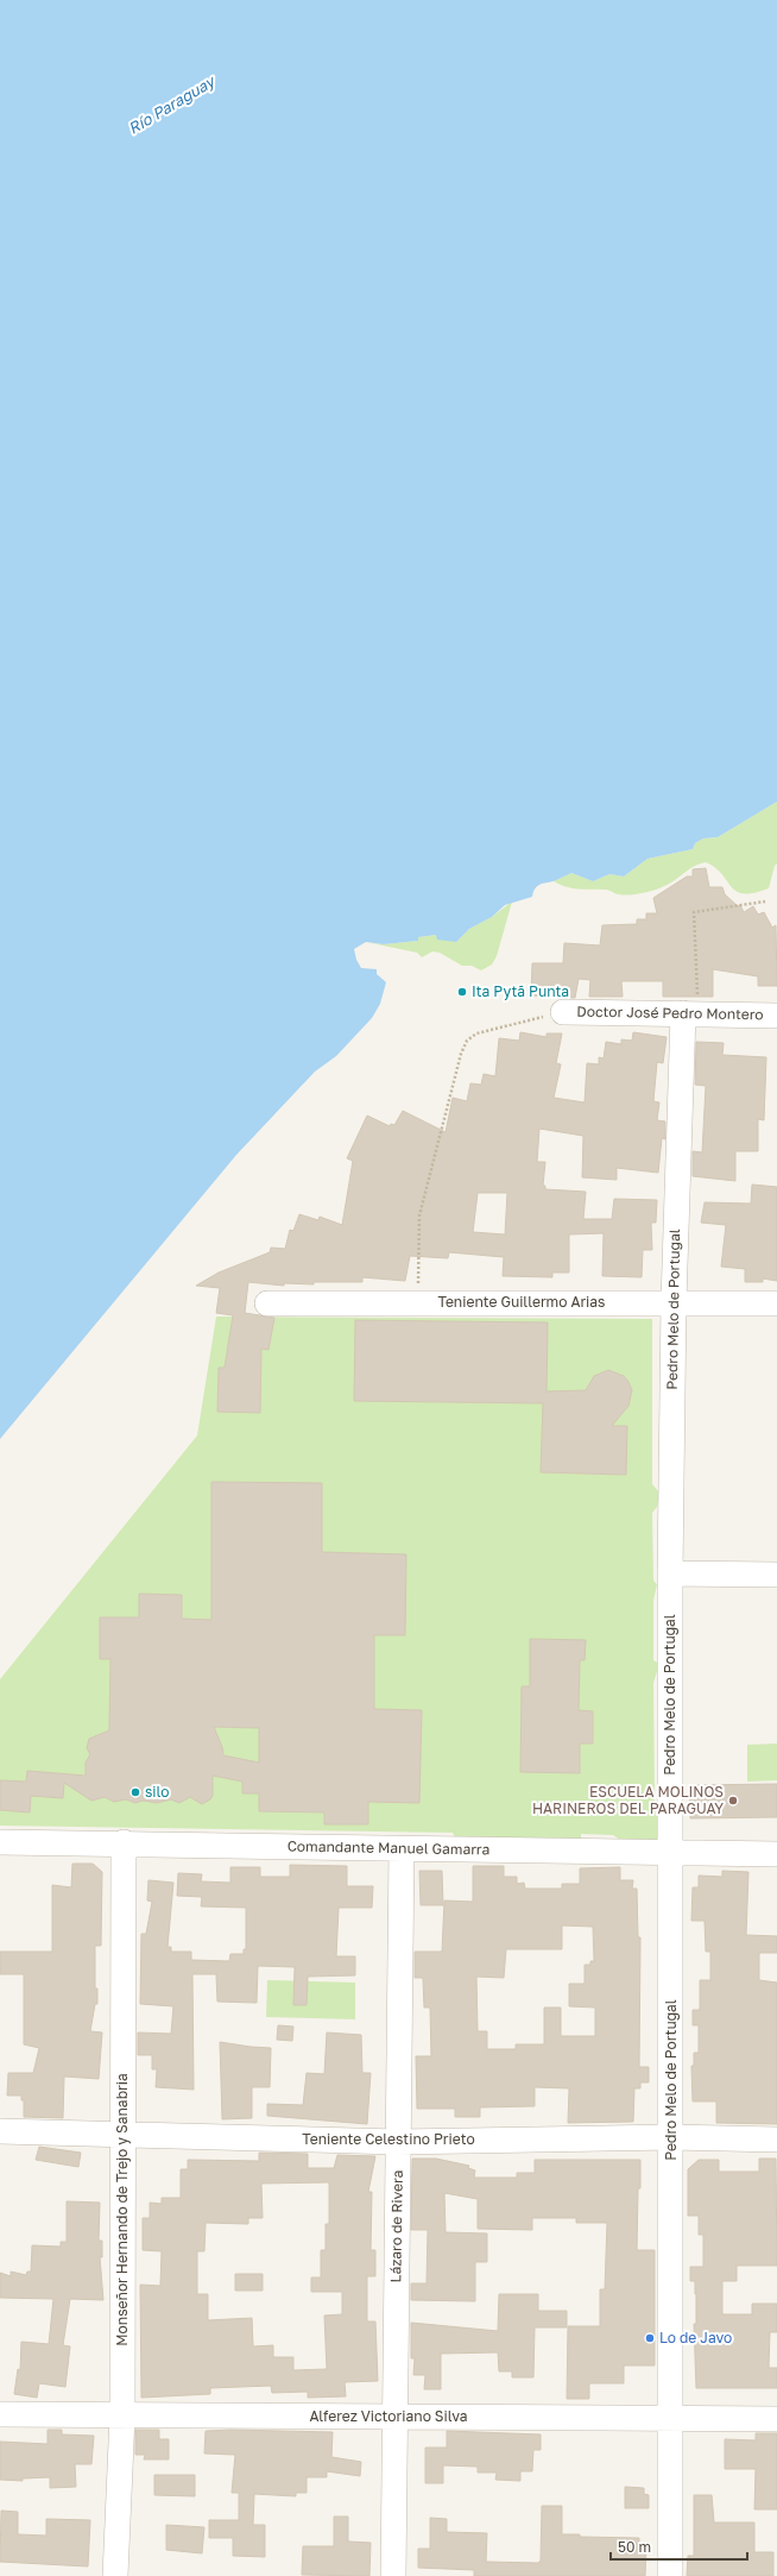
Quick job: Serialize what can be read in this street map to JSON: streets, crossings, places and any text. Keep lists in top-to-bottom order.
{
  "streets": {
    "street": [
      "Doctor José Pedro Montero",
      "Teniente Guillermo Arias",
      "Pedro Melo de Portugal",
      "Comandante Manuel Gamarra",
      "Teniente Celestino Prieto",
      "Monseñor Hernando de Trejo y Sanabria",
      "Lázaro de Rivera",
      "Alferez Victoriano Silva"
    ]
  },
  "crossings": [
    ["Doctor José Pedro Montero", "Pedro Melo de Portugal"],
    ["Teniente Guillermo Arias", "Pedro Melo de Portugal"],
    ["Pedro Melo de Portugal", "Comandante Manuel Gamarra"],
    ["Pedro Melo de Portugal", "Teniente Celestino Prieto"],
    ["Pedro Melo de Portugal", "Alferez Victoriano Silva"],
    ["Comandante Manuel Gamarra", "Monseñor Hernando de Trejo y Sanabria"],
    ["Comandante Manuel Gamarra", "Lázaro de Rivera"],
    ["Teniente Celestino Prieto", "Monseñor Hernando de Trejo y Sanabria"],
    ["Teniente Celestino Prieto", "Lázaro de Rivera"],
    ["Monseñor Hernando de Trejo y Sanabria", "Alferez Victoriano Silva"],
    ["Lázaro de Rivera", "Alferez Victoriano Silva"]
  ],
  "water": ["Río Paraguay"],
  "places": [
    "Ita Pytã Punta",
    "silo",
    "ESCUELA MOLINOS HARINEROS DEL PARAGUAY",
    "Lo de Javo"
  ],
  "scale_bar": "50 m"
}
